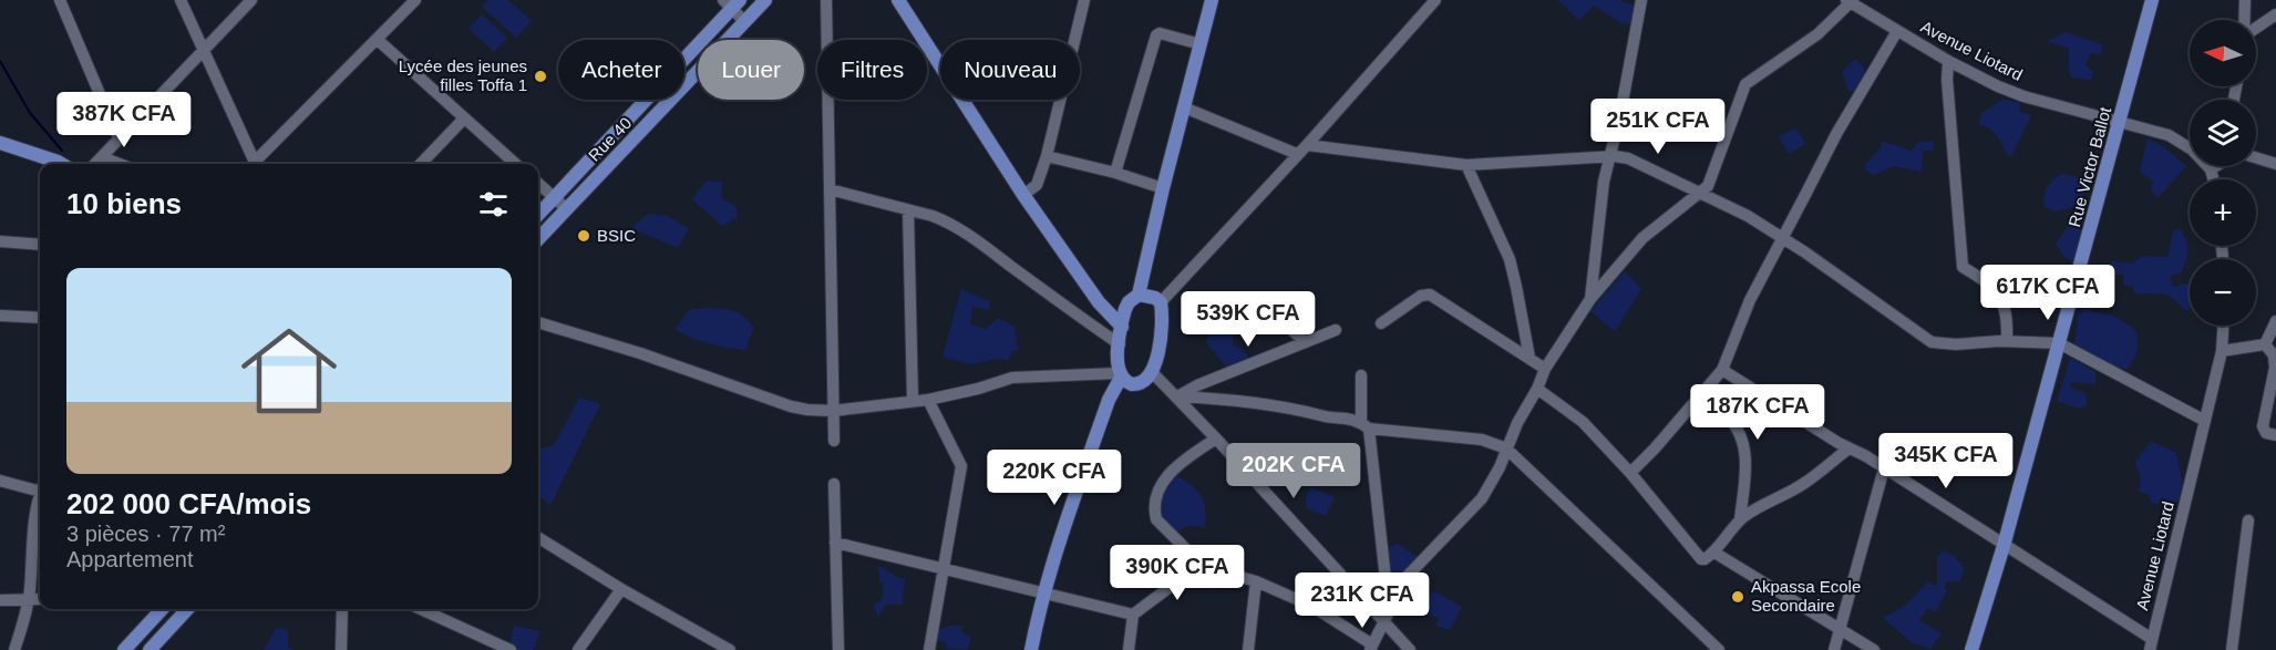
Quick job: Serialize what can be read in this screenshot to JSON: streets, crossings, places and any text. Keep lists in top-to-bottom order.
{
  "streets": {
    "main road": ["Rue 40", "Rue Victor Ballot"],
    "street": ["Avenue Liotard"]
  },
  "crossings": [
    ["Avenue Liotard", "Rue Victor Ballot"]
  ],
  "places": ["Lycée des jeunes filles Toffa 1", "BSIC", "Akpassa Ecole Secondaire"],
  "north": "left",
  "page": {
    "map_buttons": ["+", "−"],
    "chip": [
      "Acheter",
      "Louer",
      "Filtres",
      "Nouveau"
    ],
    "price": [
      "387K CFA",
      "251K CFA",
      "617K CFA",
      "539K CFA",
      "187K CFA",
      "345K CFA",
      "202K CFA",
      "220K CFA",
      "390K CFA",
      "231K CFA"
    ],
    "heading": "10 biens",
    "list": [
      {
        "name": "202 000 CFA/mois",
        "note": "3 pièces · 77 m² · Appartement"
      }
    ]
  }
}
